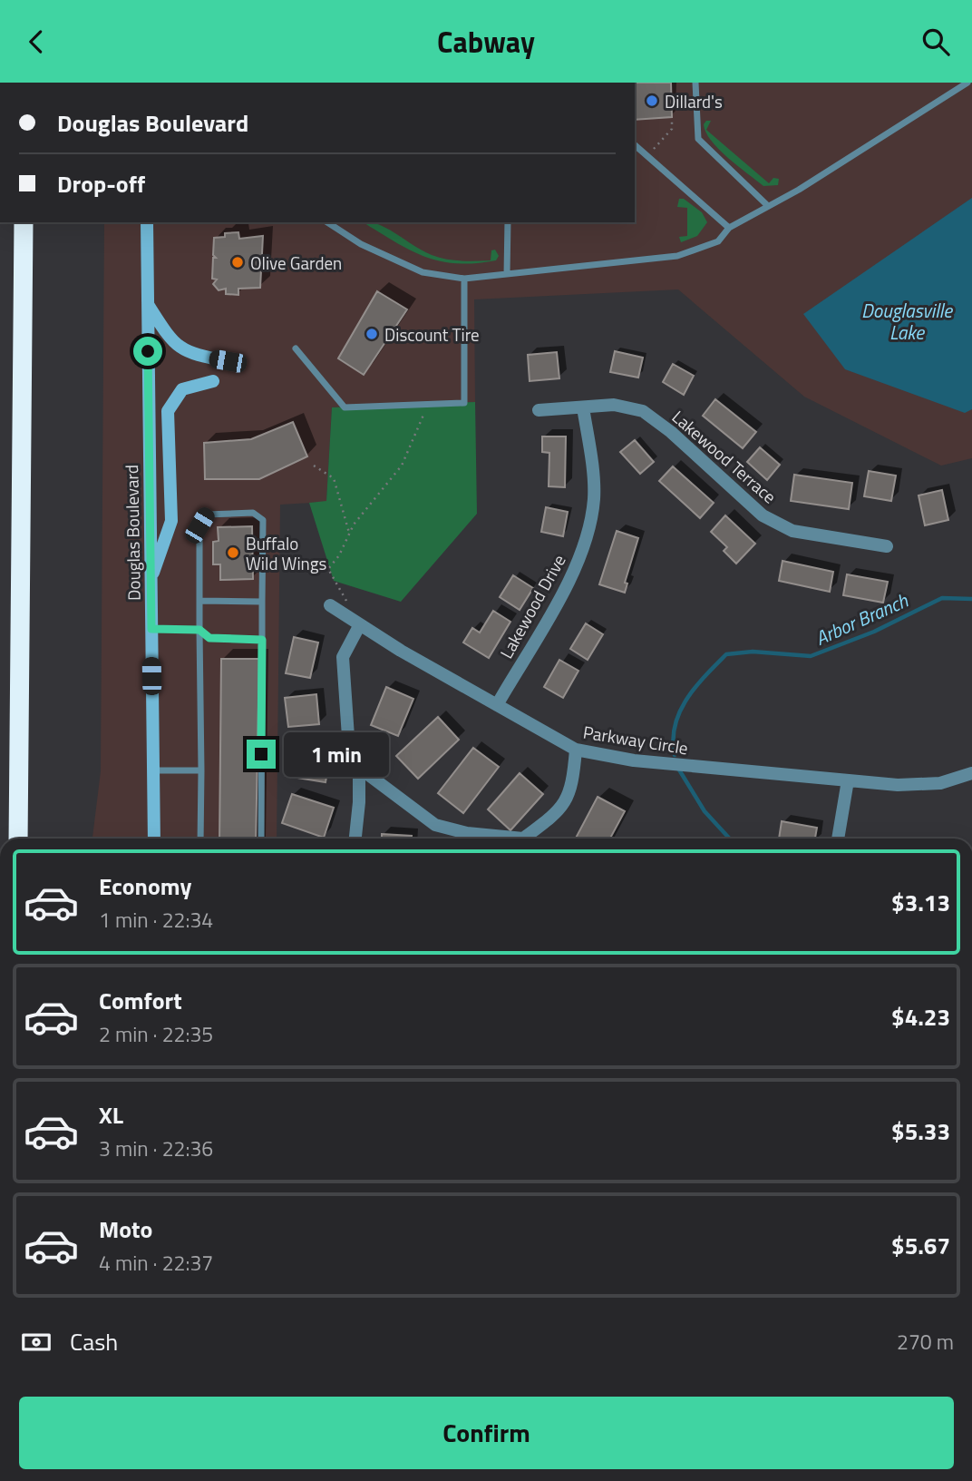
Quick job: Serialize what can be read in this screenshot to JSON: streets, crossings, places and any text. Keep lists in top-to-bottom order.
{
  "streets": {
    "main road": ["Douglas Boulevard"],
    "street": ["Lakewood Terrace", "Lakewood Drive", "Parkway Circle"]
  },
  "crossings": [
    ["Lakewood Terrace", "Lakewood Drive"],
    ["Lakewood Drive", "Parkway Circle"]
  ],
  "water": ["Douglasville Lake", "Arbor Branch"],
  "places": [
    "Dillard's",
    "Olive Garden",
    "Discount Tire",
    "Buffalo Wild Wings"
  ],
  "page": {
    "header": "Cabway",
    "banner": ["Douglas Boulevard", "Drop-off"],
    "bubble": "1 min",
    "list": [
      {
        "name": "Economy",
        "note": "1 min · 22:34",
        "value": "$3.13"
      },
      {
        "name": "Comfort",
        "note": "2 min · 22:35",
        "value": "$4.23"
      },
      {
        "name": "XL",
        "note": "3 min · 22:36",
        "value": "$5.33"
      },
      {
        "name": "Moto",
        "note": "4 min · 22:37",
        "value": "$5.67"
      }
    ],
    "pay": ["Cash", "270 m"],
    "buttons": "Confirm"
  }
}
